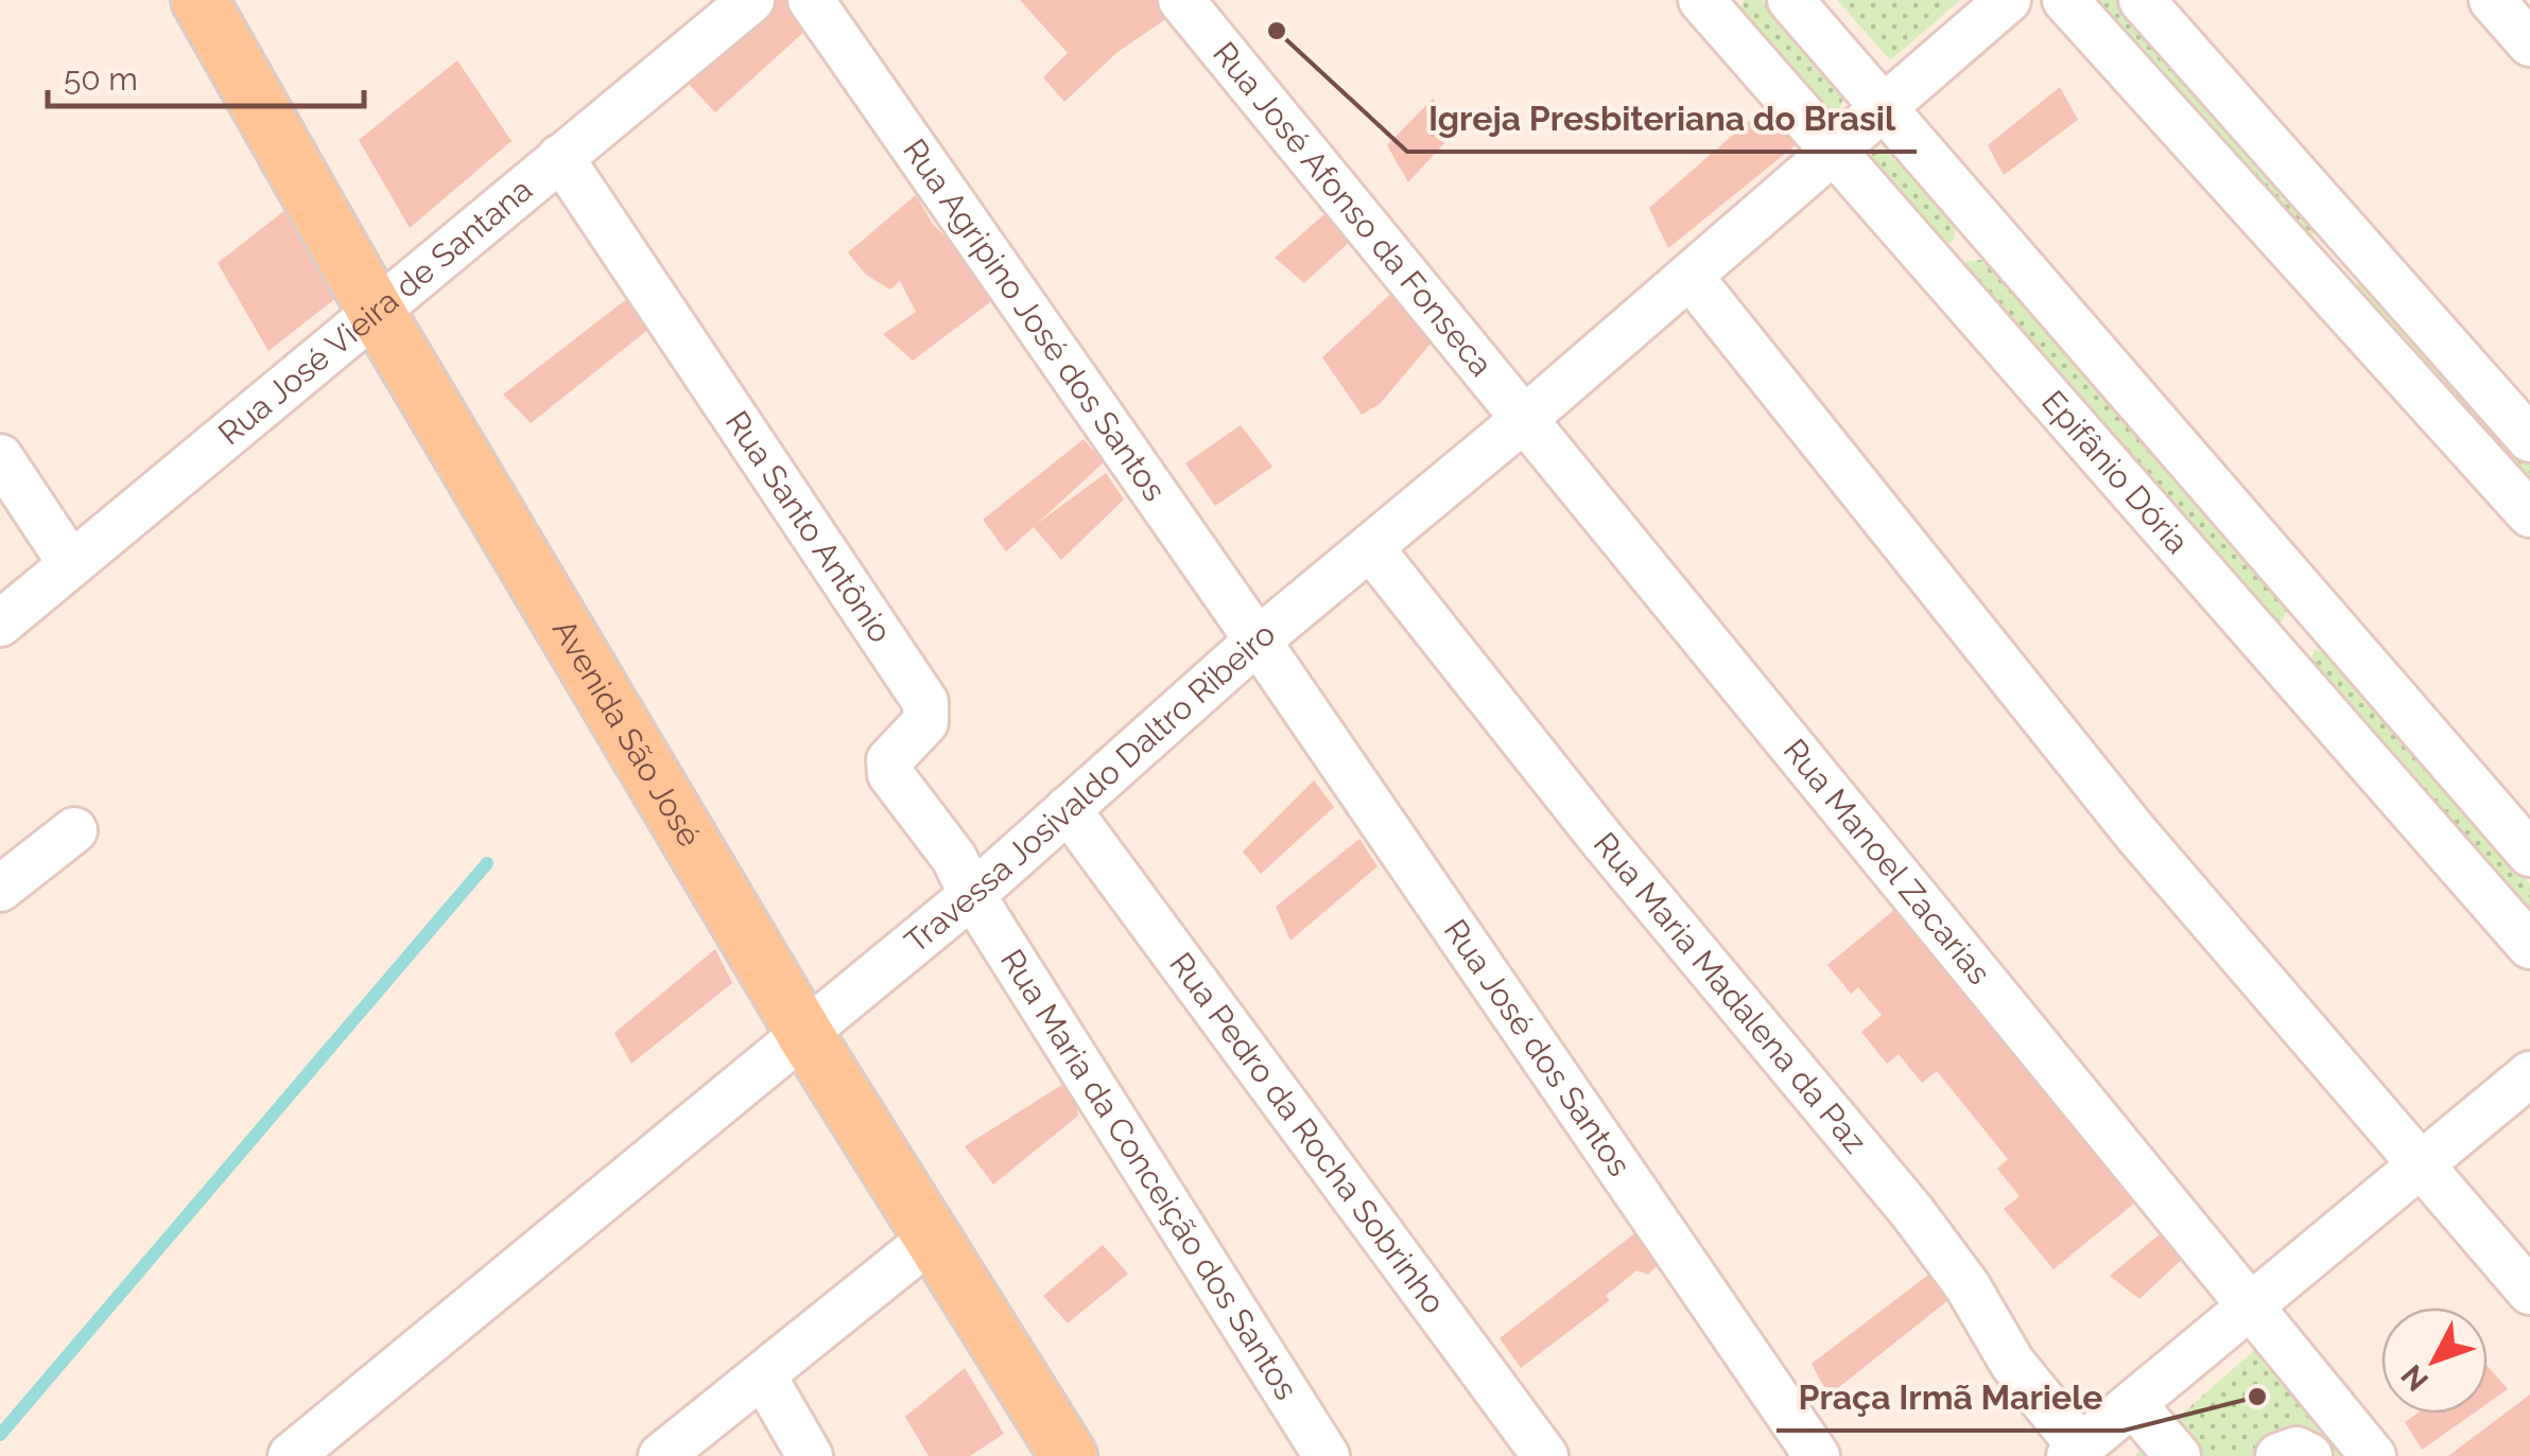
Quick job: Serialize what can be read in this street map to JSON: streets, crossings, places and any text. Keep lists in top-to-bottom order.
{
  "streets": {
    "main road": ["Avenida São José"],
    "street": [
      "Rua José Afonso da Fonseca",
      "Rua José Vieira de Santana",
      "Rua Agripino José dos Santos",
      "Epifânio Dória",
      "Rua Santo Antônio",
      "Travessa Josivaldo Daltro Ribeiro",
      "Rua Manoel Zacarias",
      "Rua Maria Madalena da Paz",
      "Rua José dos Santos",
      "Rua Pedro da Rocha Sobrinho",
      "Rua Maria da Conceição dos Santos"
    ]
  },
  "crossings": [
    ["Rua José Afonso da Fonseca", "Travessa Josivaldo Daltro Ribeiro"],
    ["Rua José Afonso da Fonseca", "Rua Manoel Zacarias"],
    ["Rua José Vieira de Santana", "Rua Santo Antônio"],
    ["Rua José Vieira de Santana", "Avenida São José"],
    ["Rua Agripino José dos Santos", "Travessa Josivaldo Daltro Ribeiro"],
    ["Rua Agripino José dos Santos", "Rua José dos Santos"],
    ["Epifânio Dória", "Travessa Josivaldo Daltro Ribeiro"],
    ["Rua Santo Antônio", "Travessa Josivaldo Daltro Ribeiro"],
    ["Rua Santo Antônio", "Rua Maria da Conceição dos Santos"],
    ["Avenida São José", "Travessa Josivaldo Daltro Ribeiro"],
    ["Travessa Josivaldo Daltro Ribeiro", "Rua Manoel Zacarias"],
    ["Travessa Josivaldo Daltro Ribeiro", "Rua Maria Madalena da Paz"],
    ["Travessa Josivaldo Daltro Ribeiro", "Rua José dos Santos"],
    ["Travessa Josivaldo Daltro Ribeiro", "Rua Pedro da Rocha Sobrinho"],
    ["Travessa Josivaldo Daltro Ribeiro", "Rua Maria da Conceição dos Santos"]
  ],
  "places": ["Igreja Presbiteriana do Brasil", "Praça Irmã Mariele"],
  "scale_bar": "50 m",
  "north": "bottom left"
}
